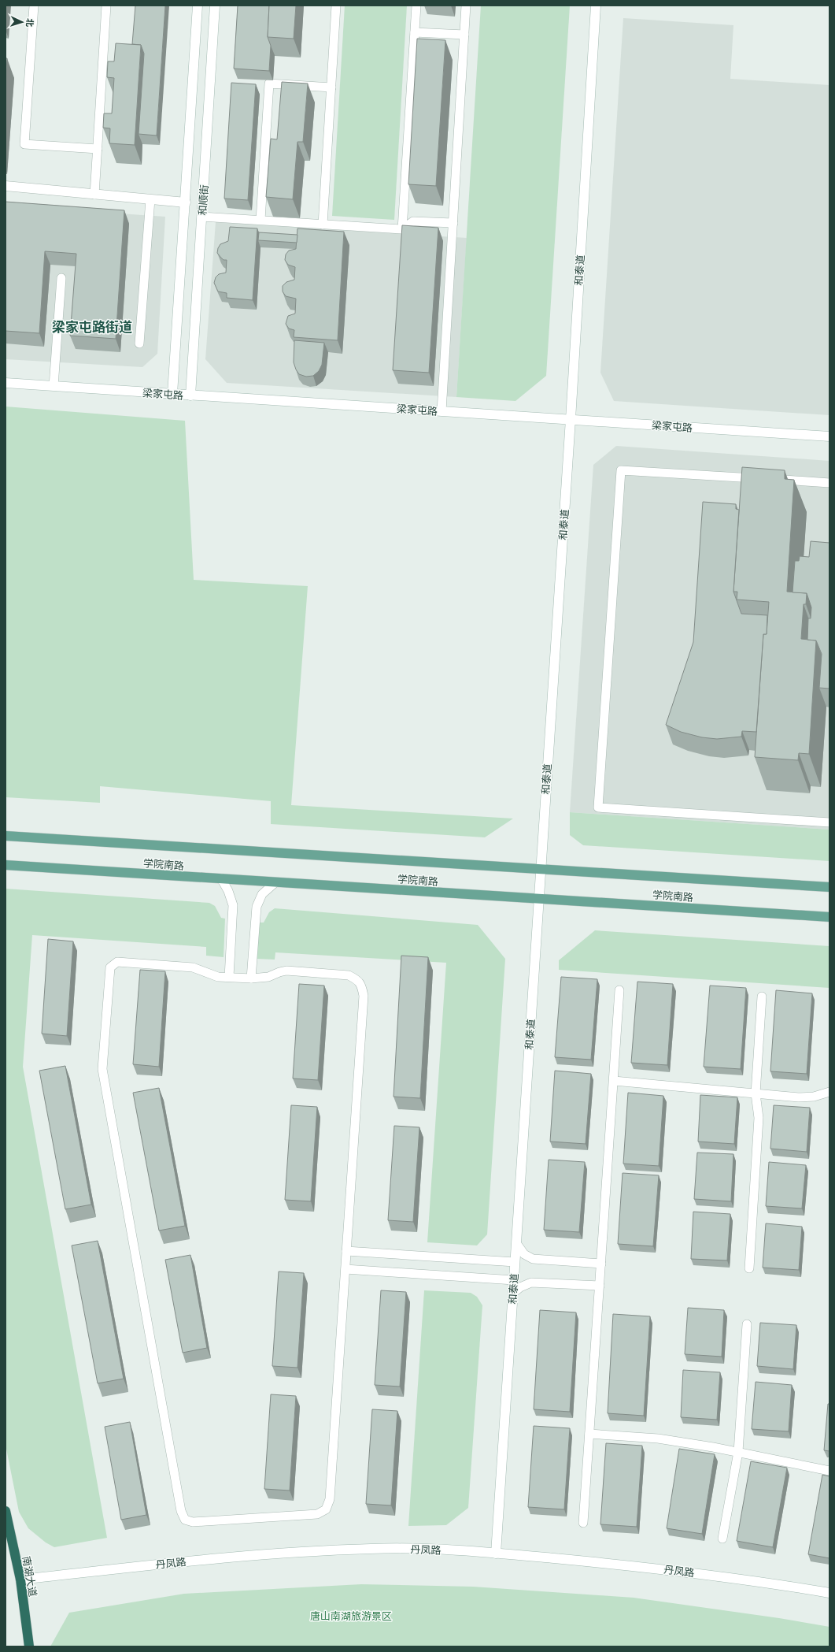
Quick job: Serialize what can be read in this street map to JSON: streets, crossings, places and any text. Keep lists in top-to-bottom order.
{
  "streets": {
    "highway": ["南湖大道"],
    "main road": ["学院南路"],
    "street": [
      "和顺街",
      "和泰道",
      "梁家屯路",
      "丹凤路"
    ]
  },
  "crossings": [
    ["和顺街", "梁家屯路"],
    ["和泰道", "梁家屯路"],
    ["和泰道", "学院南路"],
    ["和泰道", "丹凤路"],
    ["丹凤路", "南湖大道"]
  ],
  "districts": ["梁家屯路街道"],
  "parks": ["唐山南湖旅游景区"],
  "north": "right"
}
